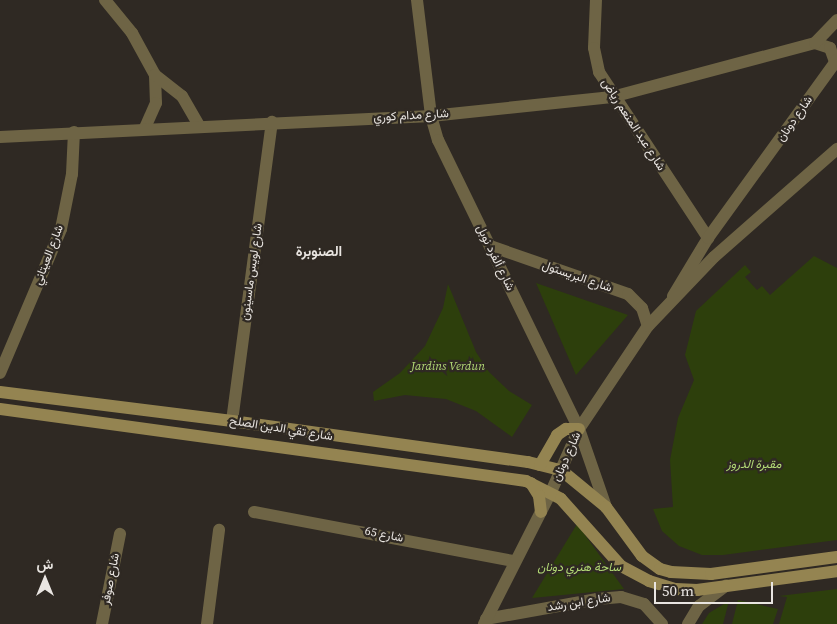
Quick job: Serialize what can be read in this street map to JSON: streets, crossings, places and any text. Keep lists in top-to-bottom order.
{
  "streets": {
    "main road": ["شارع تقي الدين الصلح"],
    "street": [
      "شارع مدام كوري",
      "شارع دونان",
      "شارع عبد المنعم رياض",
      "شارع العيتاني",
      "شارع ألفرد نوبل",
      "شارع لويس ماسينون",
      "شارع البريستول",
      "شارع 65",
      "شارع صوفر",
      "شارع ابن رشد"
    ]
  },
  "crossings": [
    ["شارع مدام كوري", "شارع عبد المنعم رياض"],
    ["شارع مدام كوري", "شارع العيتاني"],
    ["شارع مدام كوري", "شارع ألفرد نوبل"],
    ["شارع مدام كوري", "شارع لويس ماسينون"],
    ["شارع دونان", "شارع عبد المنعم رياض"],
    ["شارع دونان", "شارع ألفرد نوبل"],
    ["شارع دونان", "شارع البريستول"],
    ["شارع دونان", "شارع تقي الدين الصلح"],
    ["شارع دونان", "شارع 65"],
    ["شارع دونان", "شارع ابن رشد"],
    ["شارع ألفرد نوبل", "شارع البريستول"],
    ["شارع لويس ماسينون", "شارع تقي الدين الصلح"]
  ],
  "districts": ["الصنوبرة"],
  "parks": ["Jardins Verdun", "مقبرة الدروز", "ساحة هنري دونان"],
  "scale_bar": "50 m",
  "north": "top"
}
